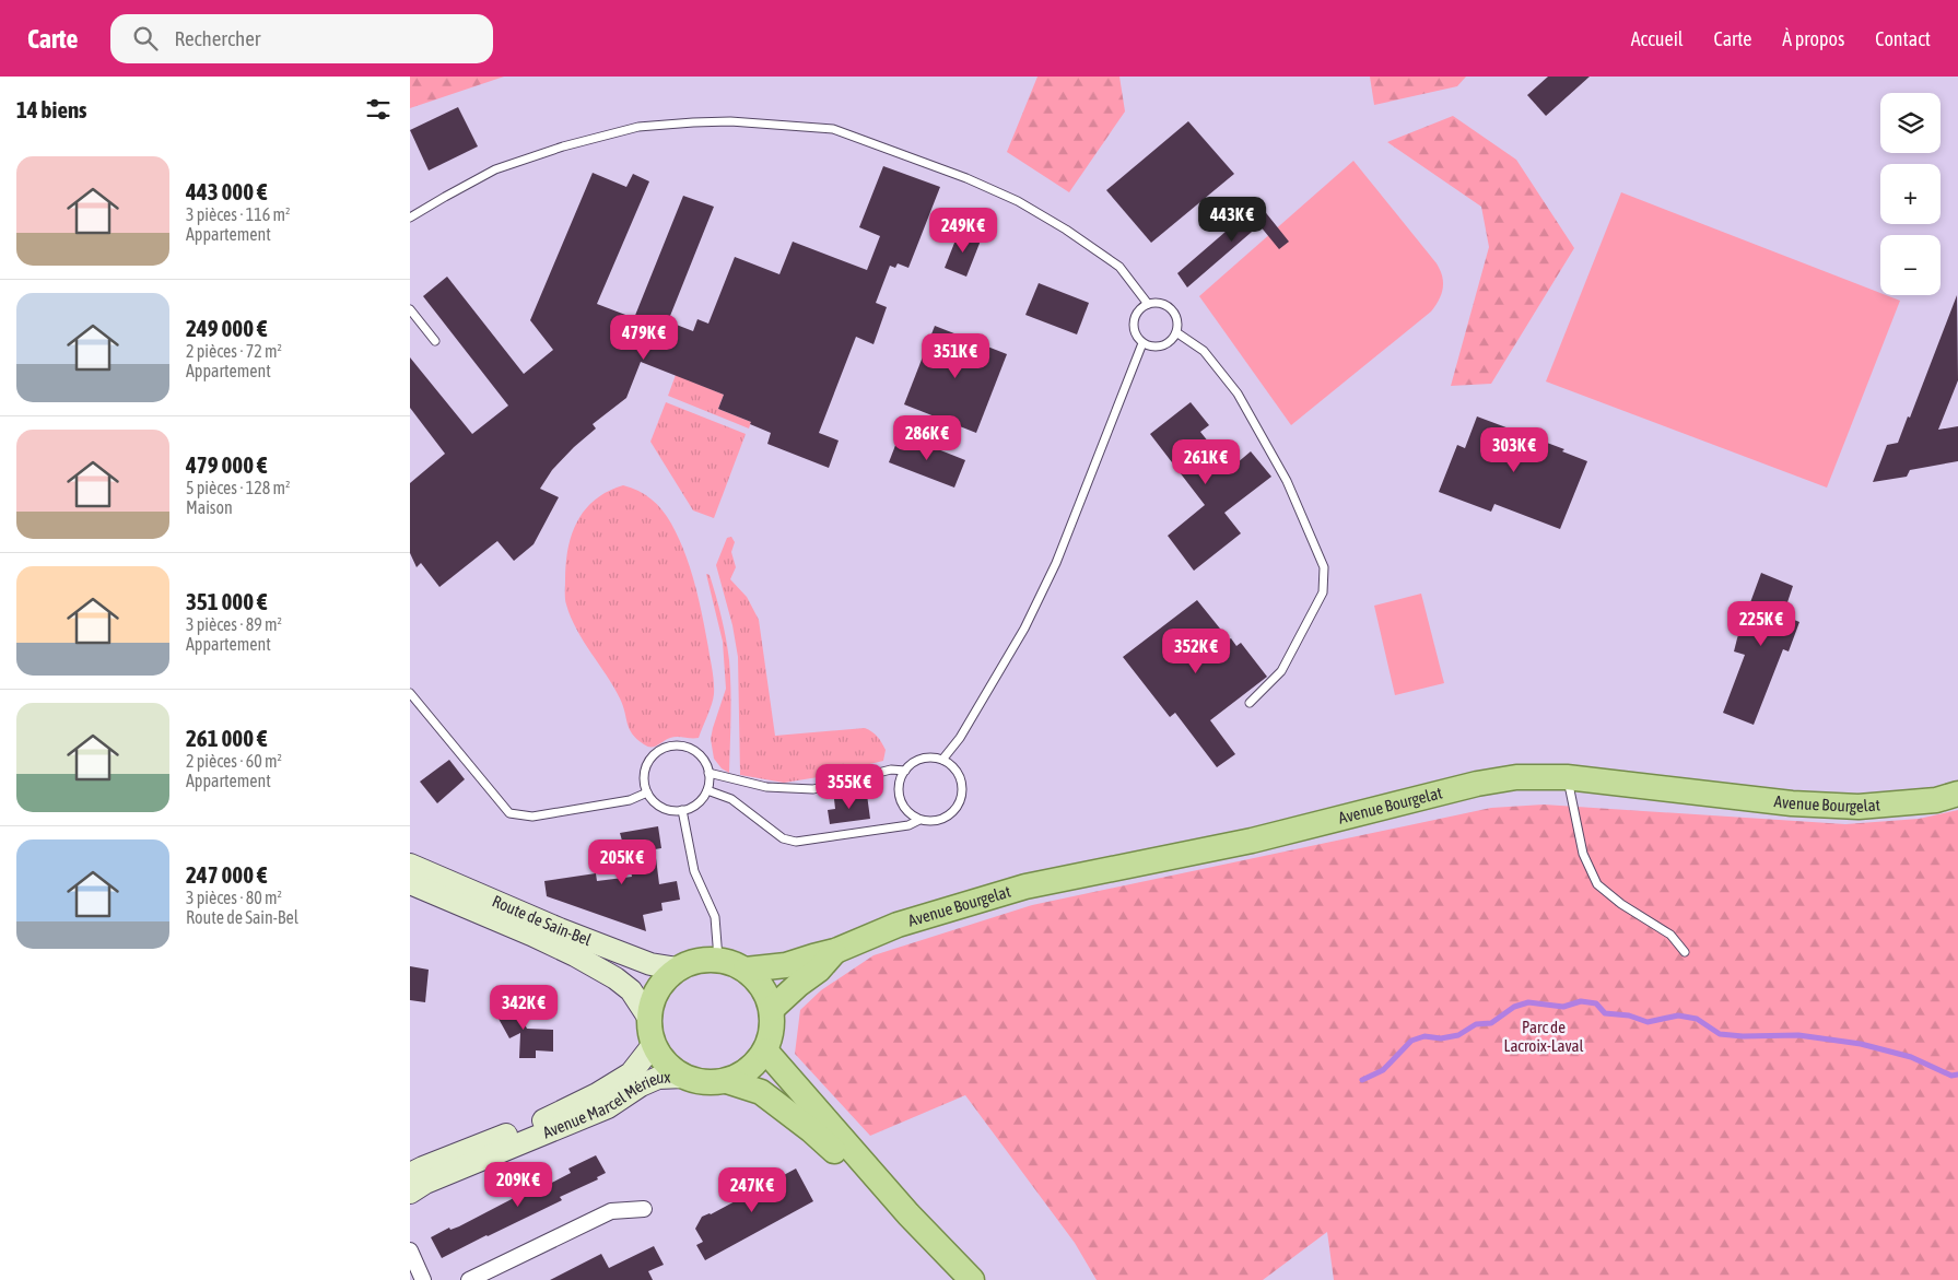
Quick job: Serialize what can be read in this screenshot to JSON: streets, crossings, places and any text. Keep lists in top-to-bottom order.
{
  "streets": {
    "main road": ["Avenue Bourgelat", "Route de Sain-Bel", "Avenue Marcel Mérieux"]
  },
  "crossings": [
    ["Avenue Bourgelat", "Route de Sain-Bel"],
    ["Avenue Bourgelat", "Avenue Marcel Mérieux"],
    ["Route de Sain-Bel", "Avenue Marcel Mérieux"]
  ],
  "parks": ["Parc de Lacroix-Laval"],
  "page": {
    "header": "Carte",
    "search": "Rechercher",
    "nav": [
      "Accueil",
      "Carte",
      "À propos",
      "Contact"
    ],
    "heading": "14 biens",
    "map_buttons": ["+", "−"],
    "list": [
      {
        "name": "443 000 €",
        "note": "3 pièces · 116 m² · Appartement"
      },
      {
        "name": "249 000 €",
        "note": "2 pièces · 72 m² · Appartement"
      },
      {
        "name": "479 000 €",
        "note": "5 pièces · 128 m² · Maison"
      },
      {
        "name": "351 000 €",
        "note": "3 pièces · 89 m² · Appartement"
      },
      {
        "name": "261 000 €",
        "note": "2 pièces · 60 m² · Appartement"
      },
      {
        "name": "247 000 €",
        "note": "3 pièces · 80 m² · Route de Sain-Bel"
      }
    ],
    "price": [
      "443K €",
      "249K €",
      "479K €",
      "351K €",
      "286K €",
      "303K €",
      "261K €",
      "225K €",
      "352K €",
      "355K €",
      "205K €",
      "342K €",
      "209K €",
      "247K €"
    ]
  }
}
